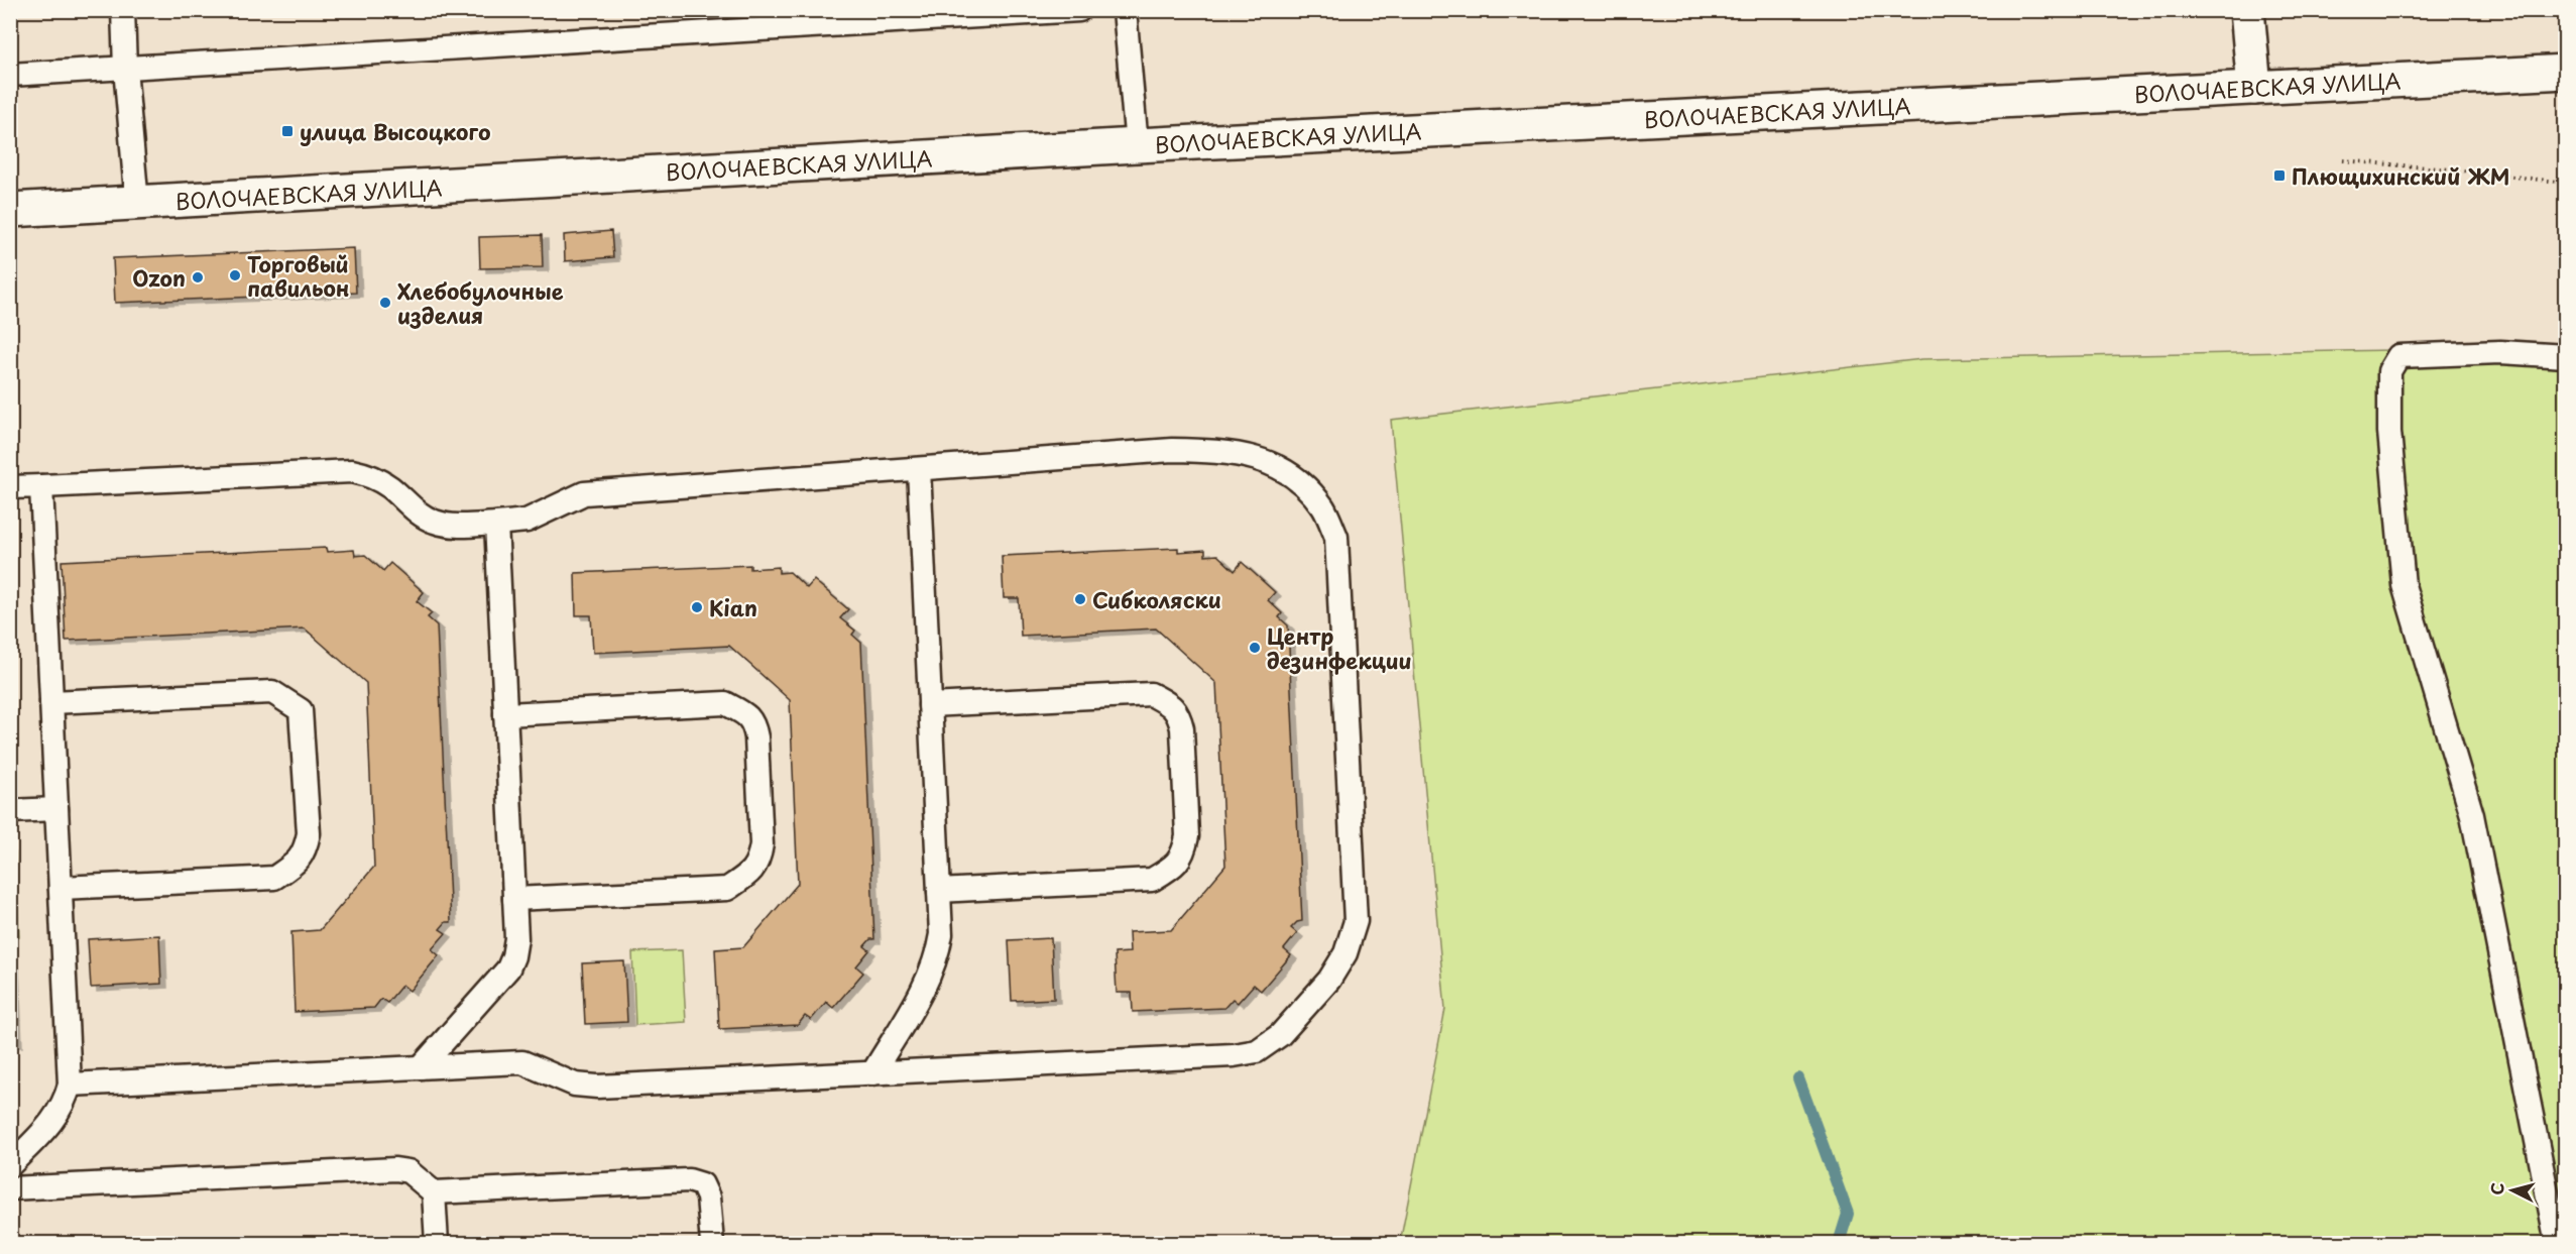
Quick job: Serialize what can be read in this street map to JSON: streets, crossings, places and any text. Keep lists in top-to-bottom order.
{
  "streets": {
    "street": ["ВОЛОЧАЕВСКАЯ УЛИЦА"]
  },
  "places": {
    "transit": ["улица Высоцкого", "Плющихинский ЖМ"],
    "other": [
      "Торговый павильон",
      "Ozon",
      "Хлебобулочные изделия",
      "Сибколяски",
      "Kian",
      "Центр дезинфекции"
    ]
  },
  "north": "left"
}
